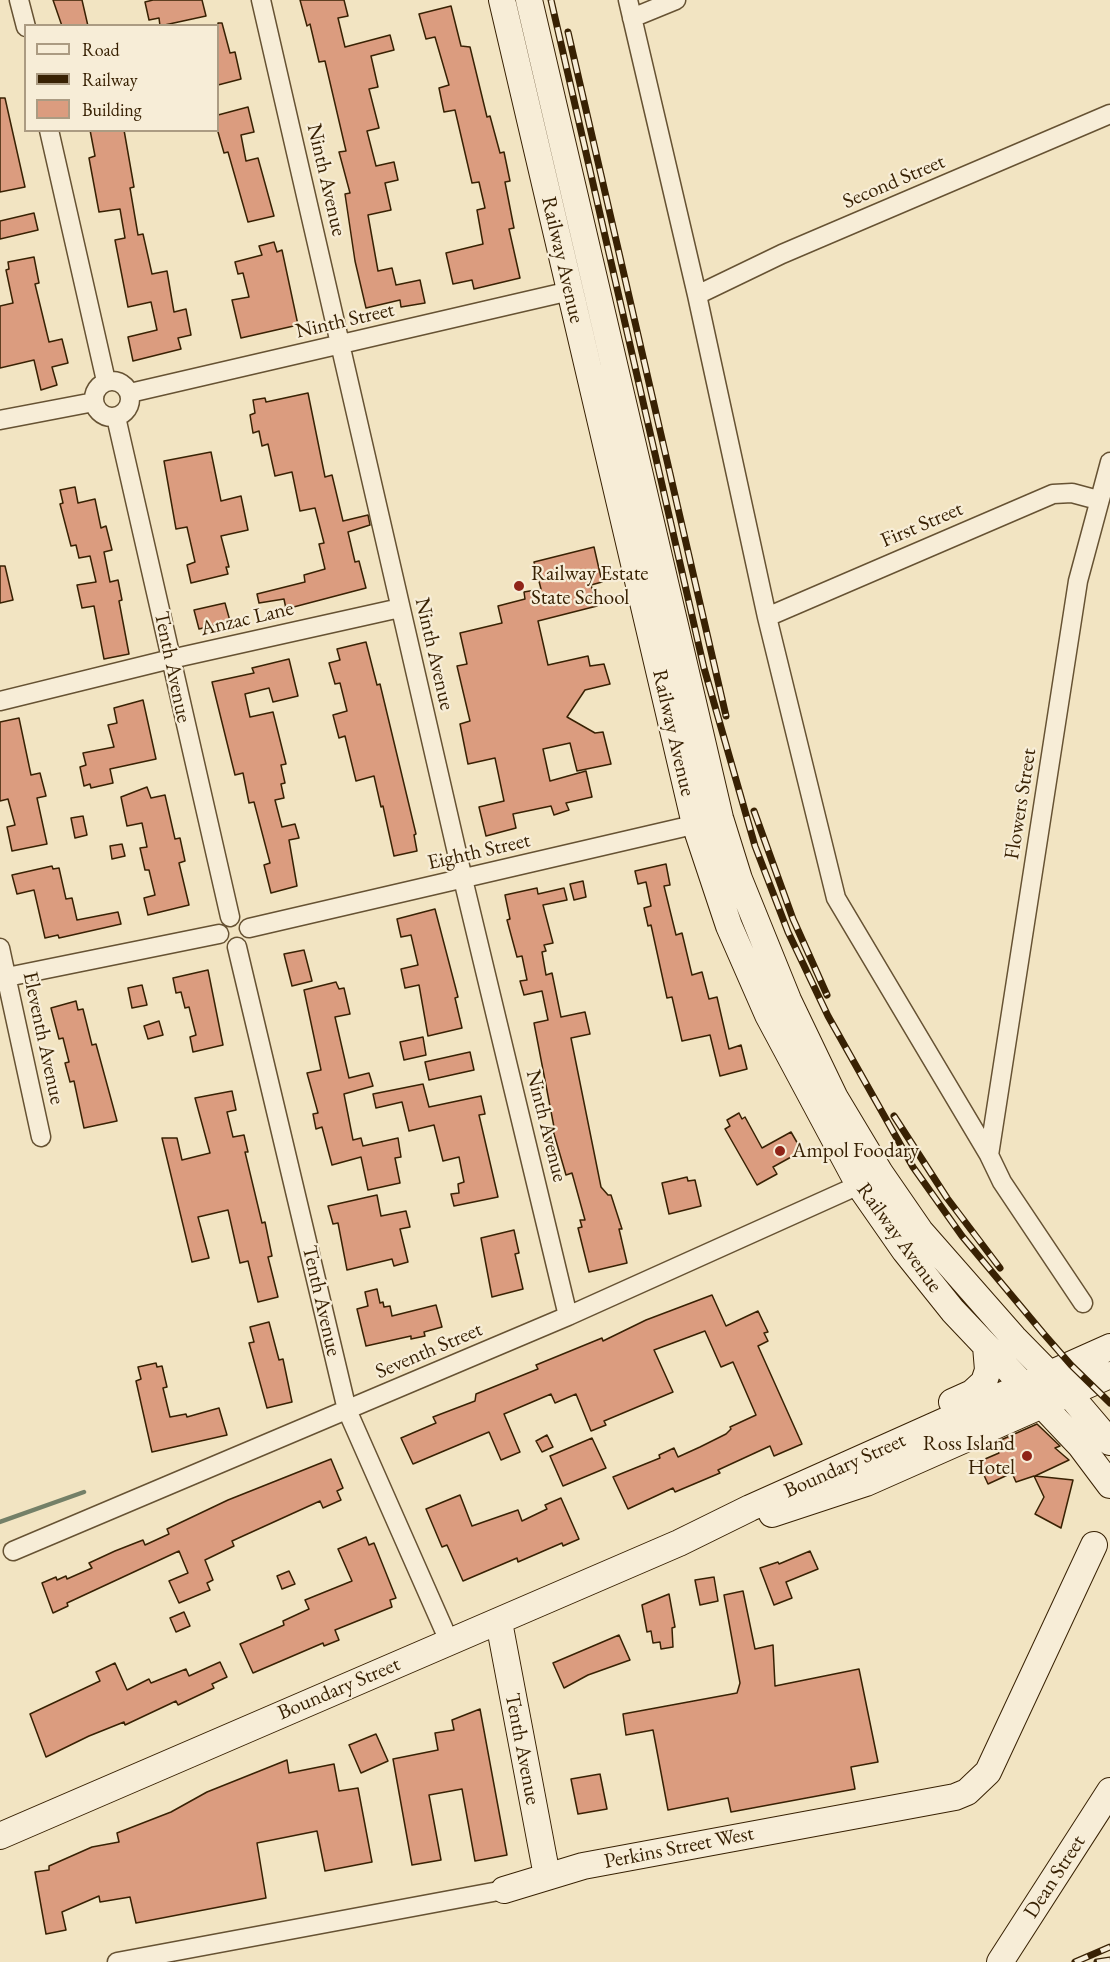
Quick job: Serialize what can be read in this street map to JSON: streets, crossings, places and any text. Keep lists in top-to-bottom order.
{
  "streets": {
    "main road": [
      "Railway Avenue",
      "Tenth Avenue",
      "Boundary Street",
      "Perkins Street West",
      "Dean Street"
    ],
    "street": [
      "Ninth Avenue",
      "Second Street",
      "Ninth Street",
      "First Street",
      "Anzac Lane",
      "Flowers Street",
      "Eighth Street",
      "Eleventh Avenue",
      "Seventh Street"
    ]
  },
  "crossings": [
    ["Ninth Avenue", "Ninth Street"],
    ["Ninth Avenue", "Anzac Lane"],
    ["Ninth Avenue", "Eighth Street"],
    ["Ninth Avenue", "Seventh Street"],
    ["Railway Avenue", "Ninth Street"],
    ["Railway Avenue", "Eighth Street"],
    ["Railway Avenue", "Seventh Street"],
    ["Railway Avenue", "Boundary Street"],
    ["Ninth Street", "Tenth Avenue"],
    ["First Street", "Flowers Street"],
    ["Anzac Lane", "Tenth Avenue"],
    ["Tenth Avenue", "Eighth Street"],
    ["Tenth Avenue", "Seventh Street"],
    ["Tenth Avenue", "Boundary Street"],
    ["Tenth Avenue", "Perkins Street West"]
  ],
  "places": ["Railway Estate State School", "Ampol Foodary", "Ross Island Hotel"],
  "legend": ["Road", "Railway", "Building"]
}
